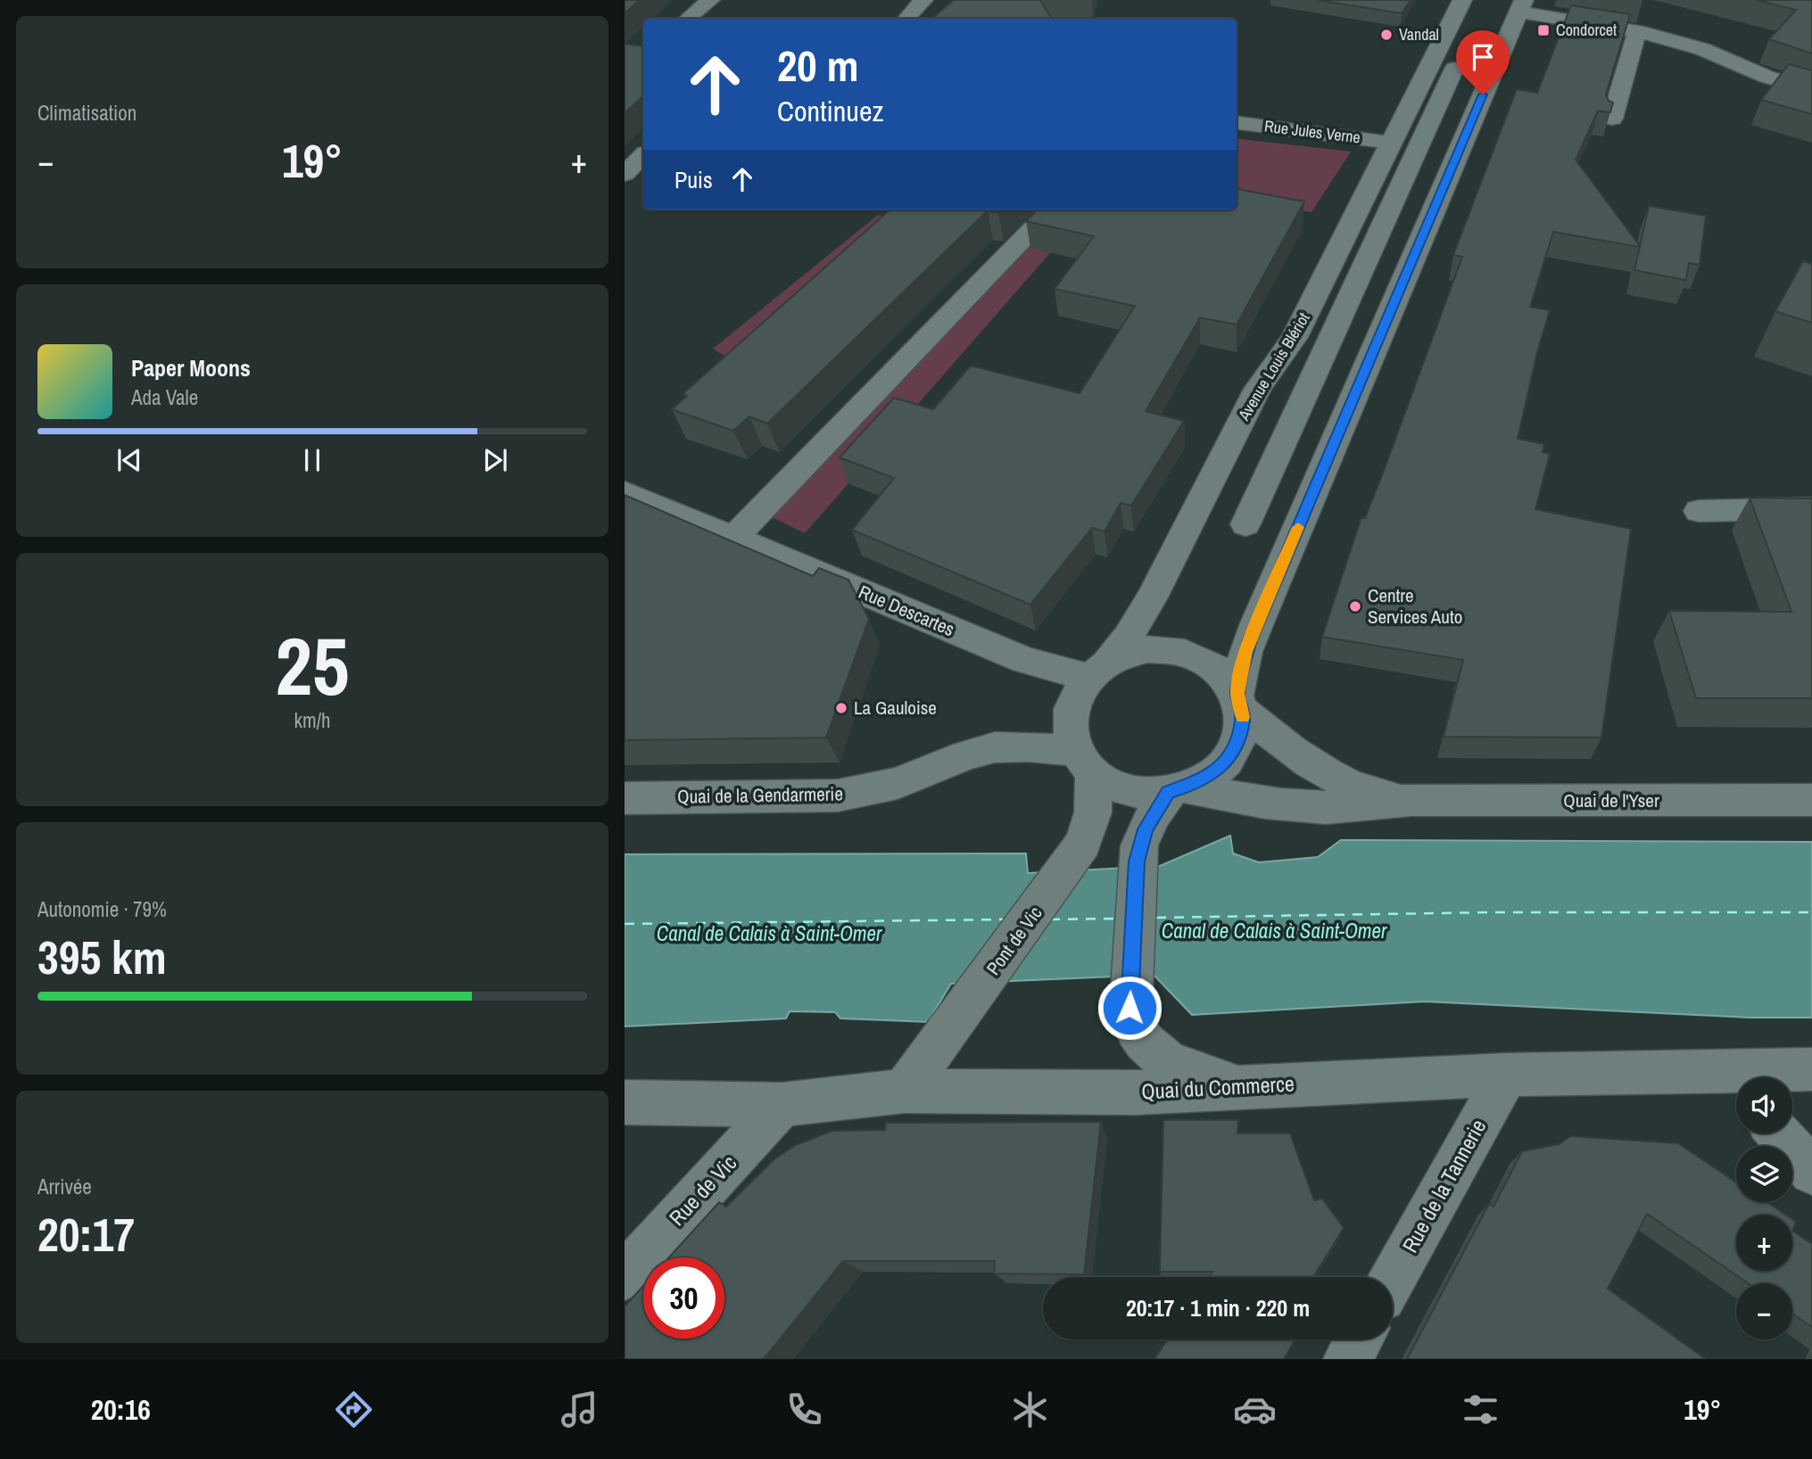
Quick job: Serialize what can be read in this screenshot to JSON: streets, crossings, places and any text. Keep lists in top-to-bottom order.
{
  "streets": {
    "street": [
      "Rue Jules Verne",
      "Avenue Louis Blériot",
      "Rue Descartes",
      "Quai de la Gendarmerie",
      "Quai de l'Yser",
      "Pont de Vic",
      "Quai du Commerce",
      "Rue de la Tannerie",
      "Rue de Vic"
    ]
  },
  "crossings": [
    ["Rue Jules Verne", "Avenue Louis Blériot"],
    ["Avenue Louis Blériot", "Rue Descartes"],
    ["Avenue Louis Blériot", "Quai de la Gendarmerie"],
    ["Avenue Louis Blériot", "Quai de l'Yser"],
    ["Avenue Louis Blériot", "Pont de Vic"],
    ["Rue Descartes", "Quai de la Gendarmerie"],
    ["Rue Descartes", "Quai de l'Yser"],
    ["Rue Descartes", "Pont de Vic"],
    ["Quai de la Gendarmerie", "Quai de l'Yser"],
    ["Quai de la Gendarmerie", "Pont de Vic"],
    ["Quai de l'Yser", "Pont de Vic"],
    ["Pont de Vic", "Quai du Commerce"],
    ["Quai du Commerce", "Rue de la Tannerie"],
    ["Quai du Commerce", "Rue de Vic"]
  ],
  "water": ["Canal de Calais à Saint-Omer"],
  "places": {
    "transit": ["Condorcet"],
    "other": ["Vandal", "Centre Services Auto", "La Gauloise"]
  },
  "page": {
    "tile": [
      "Climatisation",
      ["25", "km/h"],
      ["Autonomie · 79%", "395 km"],
      ["Arrivée", "20:17"]
    ],
    "turn": ["20 m", "Continuez"],
    "heat": ["−", "19°", "+"],
    "then": "Puis",
    "song": ["Paper Moons", "Ada Vale"],
    "map_buttons": ["+", "−"],
    "limit": "30",
    "trip": "20:17 · 1 min · 220 m",
    "tabs": ["20:16", "19°"]
  }
}
